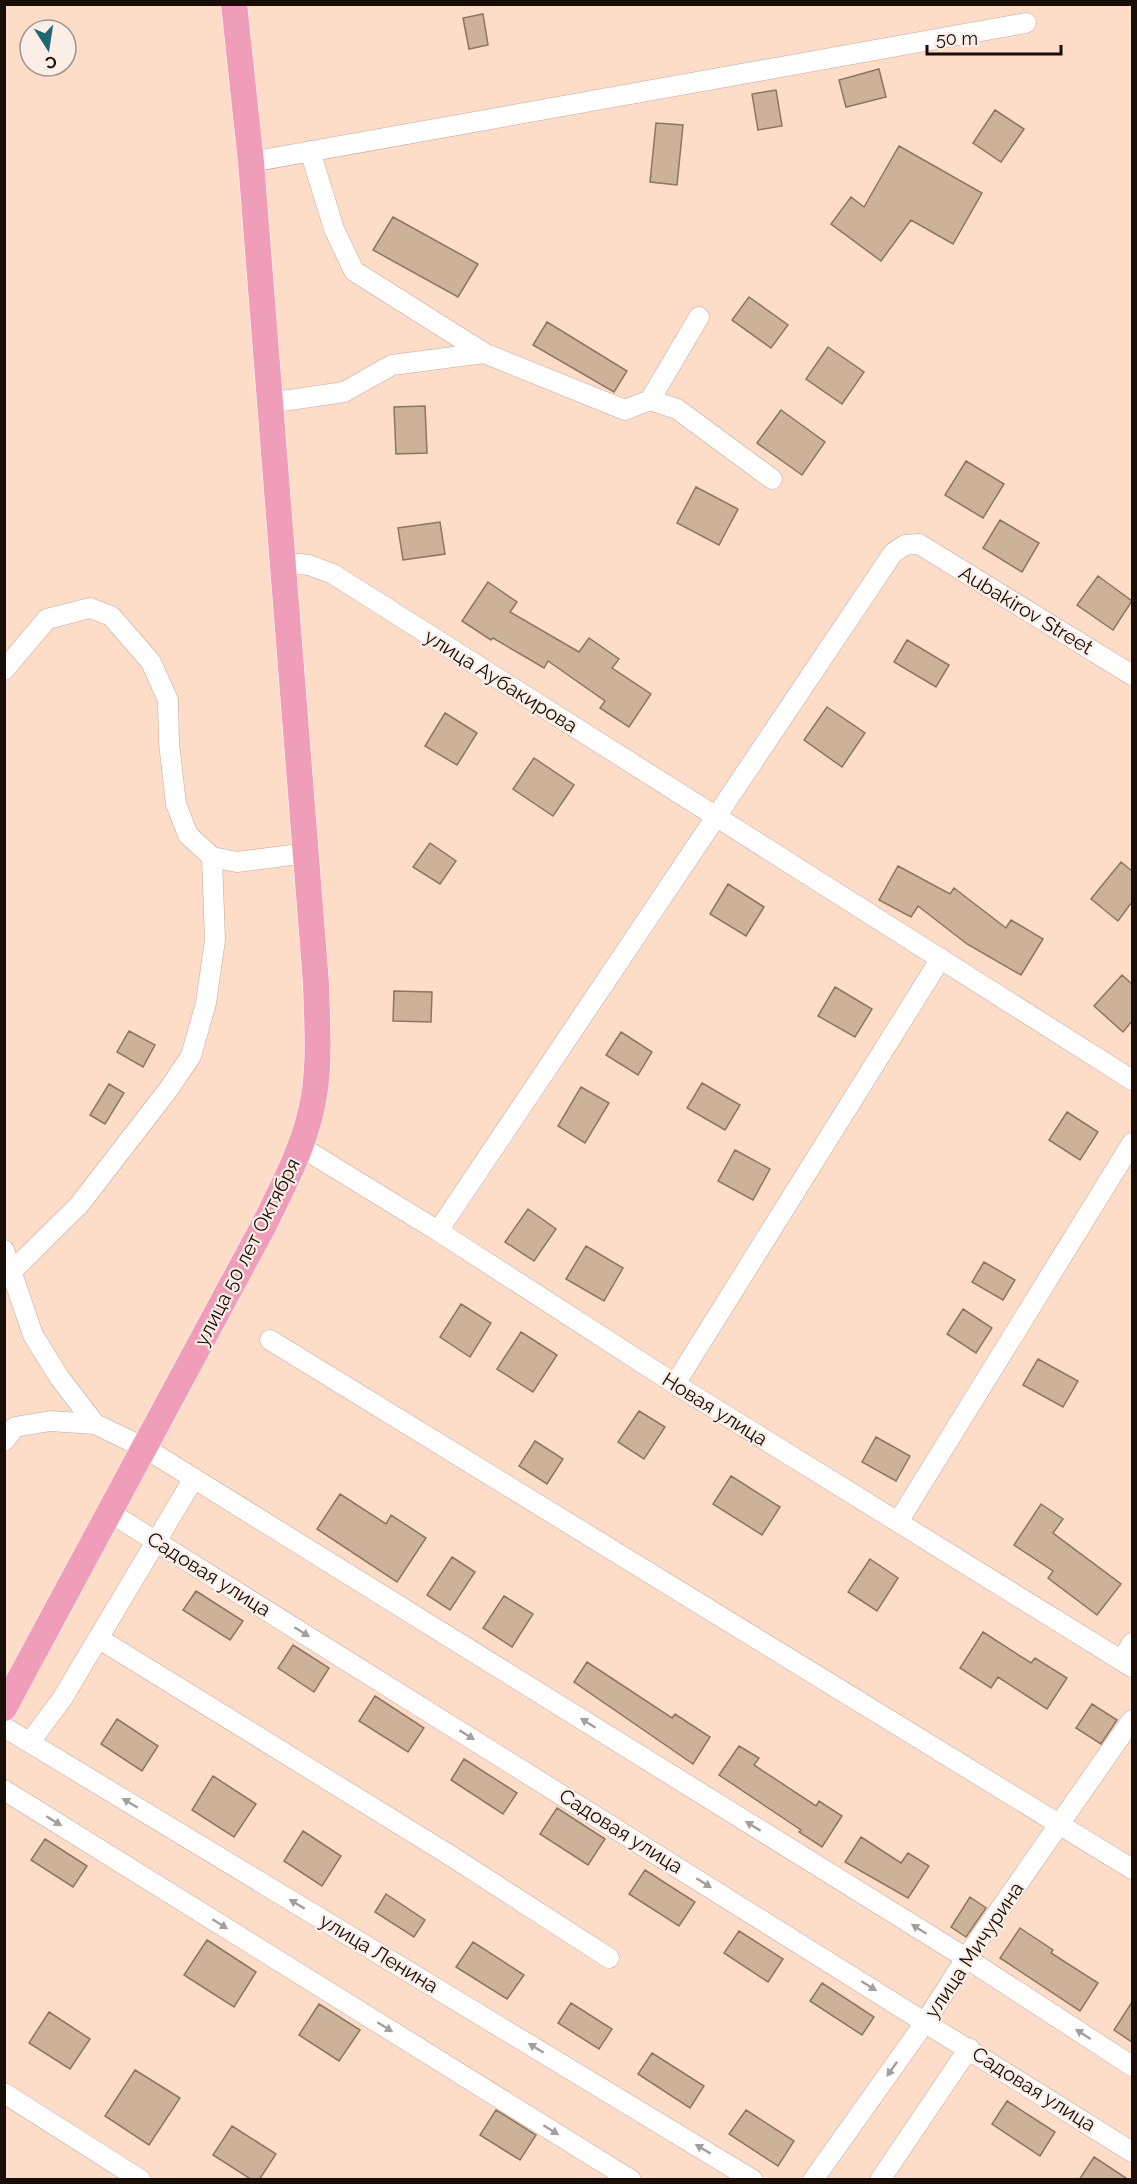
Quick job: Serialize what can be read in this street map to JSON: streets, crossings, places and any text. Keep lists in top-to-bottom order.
{
  "streets": {
    "main road": ["улица 50 лет Октября"],
    "street": [
      "Aubakirov Street",
      "улица Аубакирова",
      "Новая улица",
      "Садовая улица",
      "улица Мичурина",
      "улица Ленина"
    ]
  },
  "crossings": [
    ["Aubakirov Street", "улица Аубакирова"],
    ["улица Аубакирова", "улица 50 лет Октября"],
    ["улица 50 лет Октября", "Новая улица"],
    ["улица 50 лет Октября", "Садовая улица"],
    ["Садовая улица", "улица Мичурина"]
  ],
  "scale_bar": "50 m",
  "north": "bottom"
}
